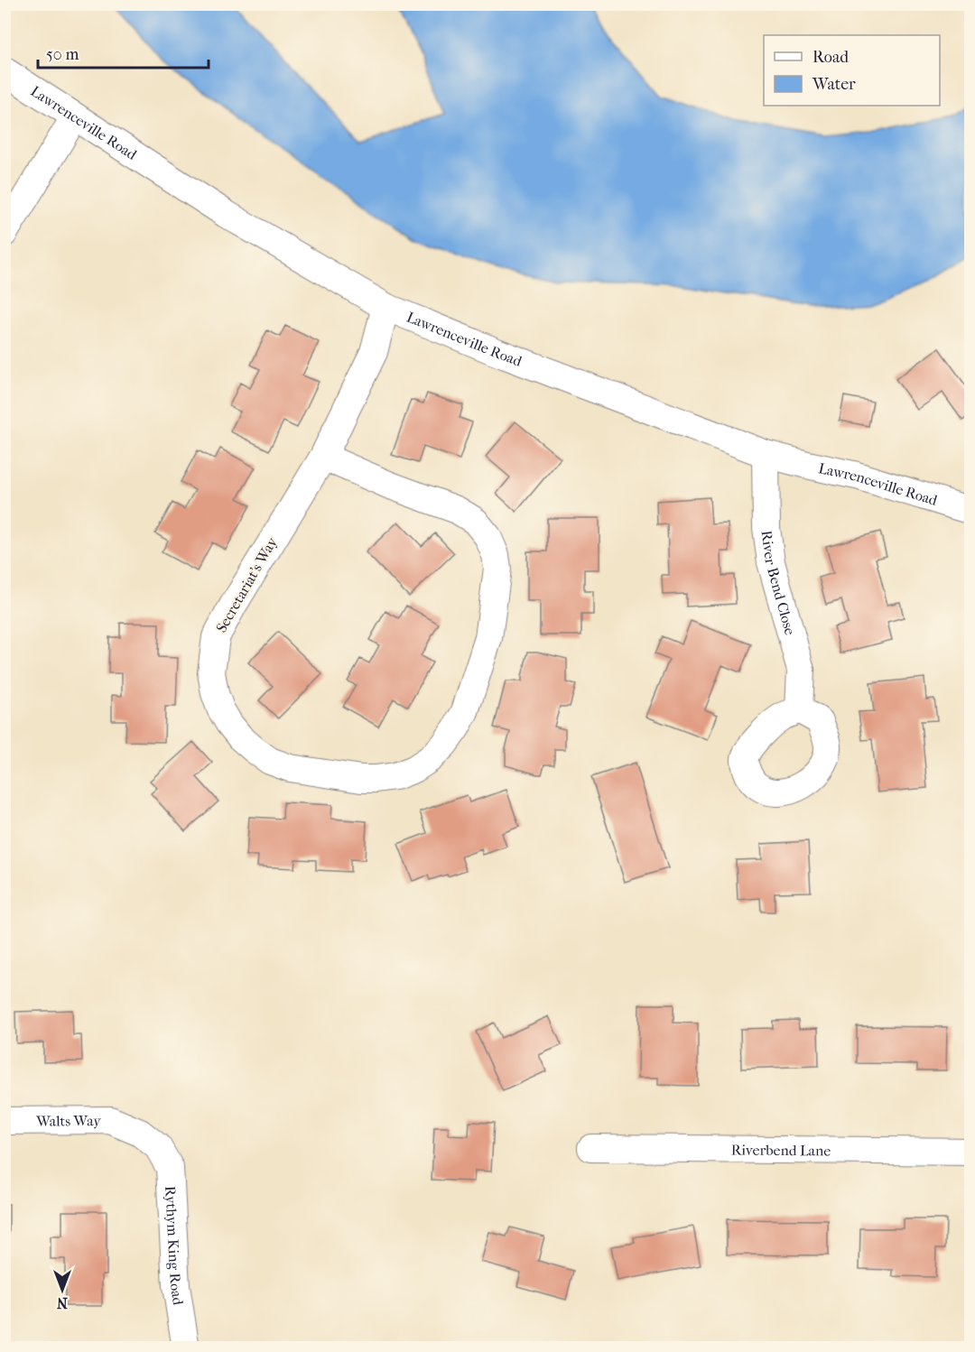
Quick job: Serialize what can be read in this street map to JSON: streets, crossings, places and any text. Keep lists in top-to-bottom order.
{
  "streets": {
    "street": [
      "Lawrenceville Road",
      "River Bend Close",
      "Secretariat's Way",
      "Walts Way",
      "Riverbend Lane",
      "Rythym King Road"
    ]
  },
  "crossings": [
    ["Lawrenceville Road", "River Bend Close"],
    ["Lawrenceville Road", "Secretariat's Way"],
    ["Walts Way", "Rythym King Road"]
  ],
  "legend": ["Road", "Water"],
  "scale_bar": "50 m",
  "north": "bottom"
}
